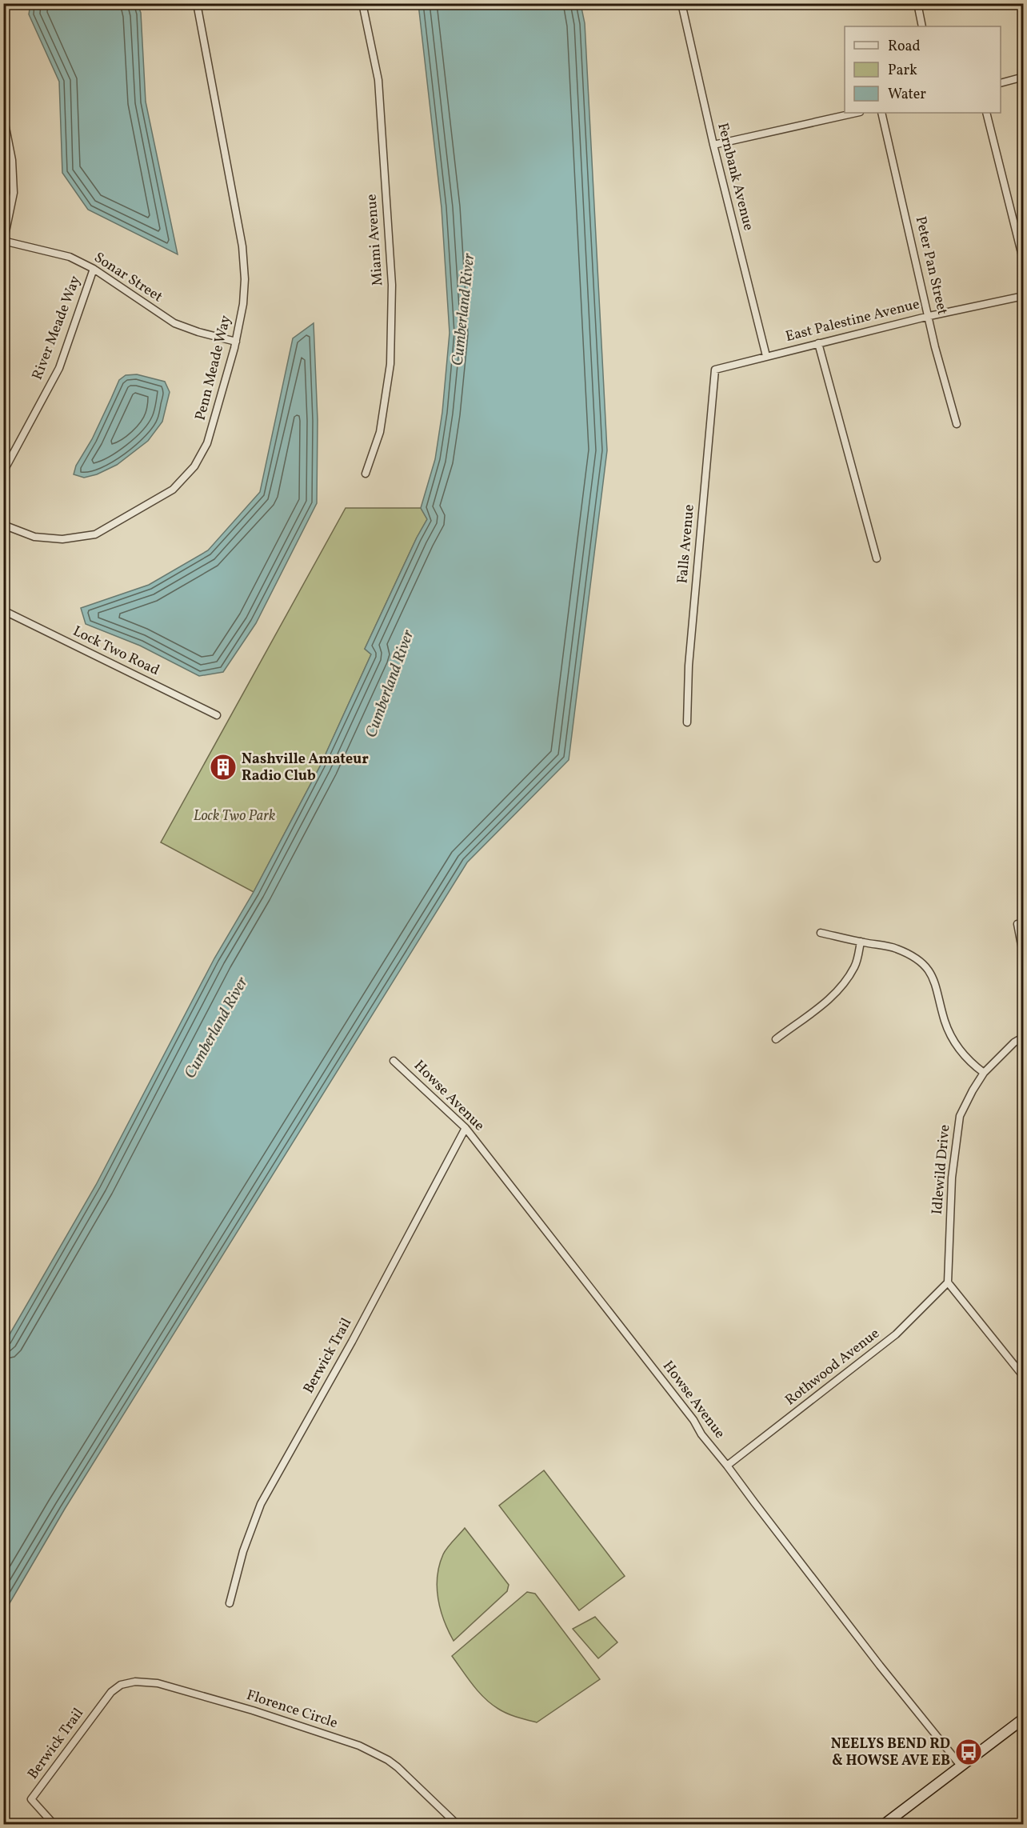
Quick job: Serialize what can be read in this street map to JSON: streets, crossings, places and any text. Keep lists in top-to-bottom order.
{
  "streets": {
    "street": [
      "Fernbank Avenue",
      "Miami Avenue",
      "Peter Pan Street",
      "Sonar Street",
      "East Palestine Avenue",
      "River Meade Way",
      "Penn Meade Way",
      "Falls Avenue",
      "Lock Two Road",
      "Howse Avenue",
      "Idlewild Drive",
      "Berwick Trail",
      "Rothwood Avenue",
      "Florence Circle"
    ]
  },
  "crossings": [
    ["Fernbank Avenue", "East Palestine Avenue"],
    ["Peter Pan Street", "East Palestine Avenue"],
    ["Sonar Street", "River Meade Way"],
    ["Sonar Street", "Penn Meade Way"],
    ["East Palestine Avenue", "Falls Avenue"],
    ["Howse Avenue", "Berwick Trail"],
    ["Howse Avenue", "Rothwood Avenue"],
    ["Idlewild Drive", "Rothwood Avenue"],
    ["Berwick Trail", "Florence Circle"]
  ],
  "water": ["Cumberland River"],
  "parks": ["Lock Two Park"],
  "places": {
    "building": ["Nashville Amateur Radio Club"],
    "bus stop": ["NEELYS BEND RD & HOWSE AVE EB"]
  },
  "legend": ["Road", "Park", "Water"]
}
